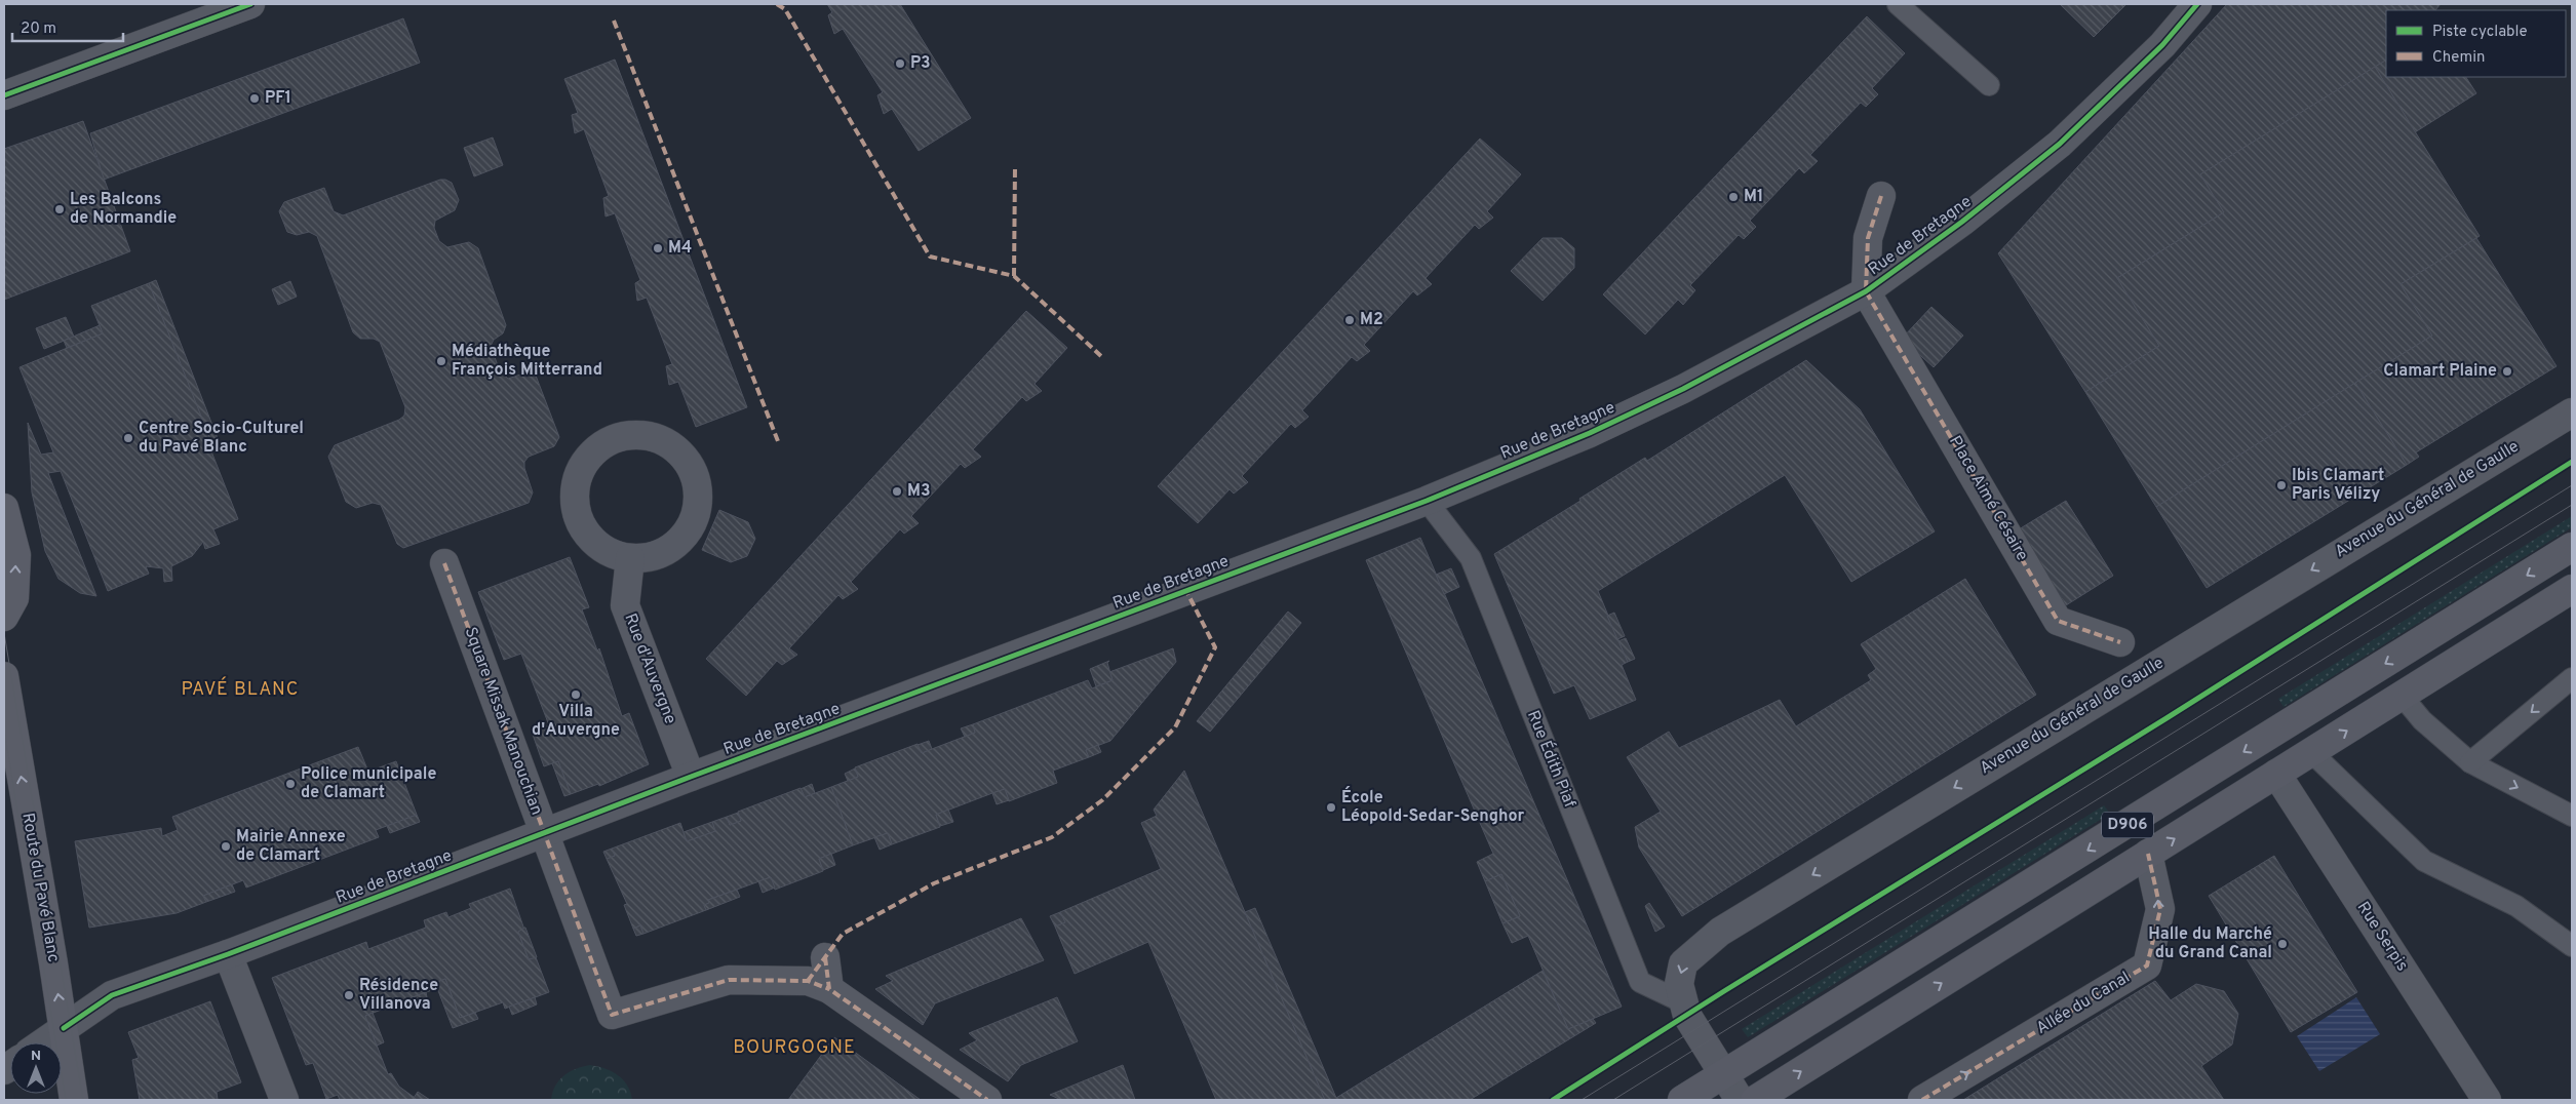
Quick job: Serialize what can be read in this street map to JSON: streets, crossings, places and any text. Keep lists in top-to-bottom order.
{
  "streets": {
    "main road": ["D906", "Route du Pavé Blanc"],
    "street": [
      "Rue de Bretagne",
      "Place Aimé Césaire",
      "Avenue du Général de Gaulle",
      "Rue d'Auvergne",
      "Square Missak Manouchian",
      "Rue Serpis",
      "Allée du Canal"
    ],
    "lane": ["Rue Édith Piaf"]
  },
  "crossings": [
    ["Rue de Bretagne", "Place Aimé Césaire"],
    ["Rue de Bretagne", "Rue d'Auvergne"],
    ["Rue de Bretagne", "Square Missak Manouchian"],
    ["Rue de Bretagne", "Rue Édith Piaf"],
    ["Rue de Bretagne", "Route du Pavé Blanc"],
    ["Avenue du Général de Gaulle", "Rue Édith Piaf"],
    ["Avenue du Général de Gaulle", "D906"]
  ],
  "one_way": ["Avenue du Général de Gaulle", "Route du Pavé Blanc", "Allée du Canal"],
  "districts": ["PAVÉ BLANC", "BOURGOGNE"],
  "places": [
    "P3",
    "PF1",
    "M1",
    "Les Balcons de Normandie",
    "M4",
    "M2",
    "Médiathèque François Mitterrand",
    "Clamart Plaine",
    "Centre Socio-Culturel du Pavé Blanc",
    "Ibis Clamart Paris Vélizy",
    "M3",
    "Villa d'Auvergne",
    "Police municipale de Clamart",
    "École Léopold-Sedar-Senghor",
    "Mairie Annexe de Clamart",
    "Halle du Marché du Grand Canal",
    "Résidence Villanova"
  ],
  "legend": ["Piste cyclable", "Chemin"],
  "scale_bar": "20 m",
  "north": "top"
}
